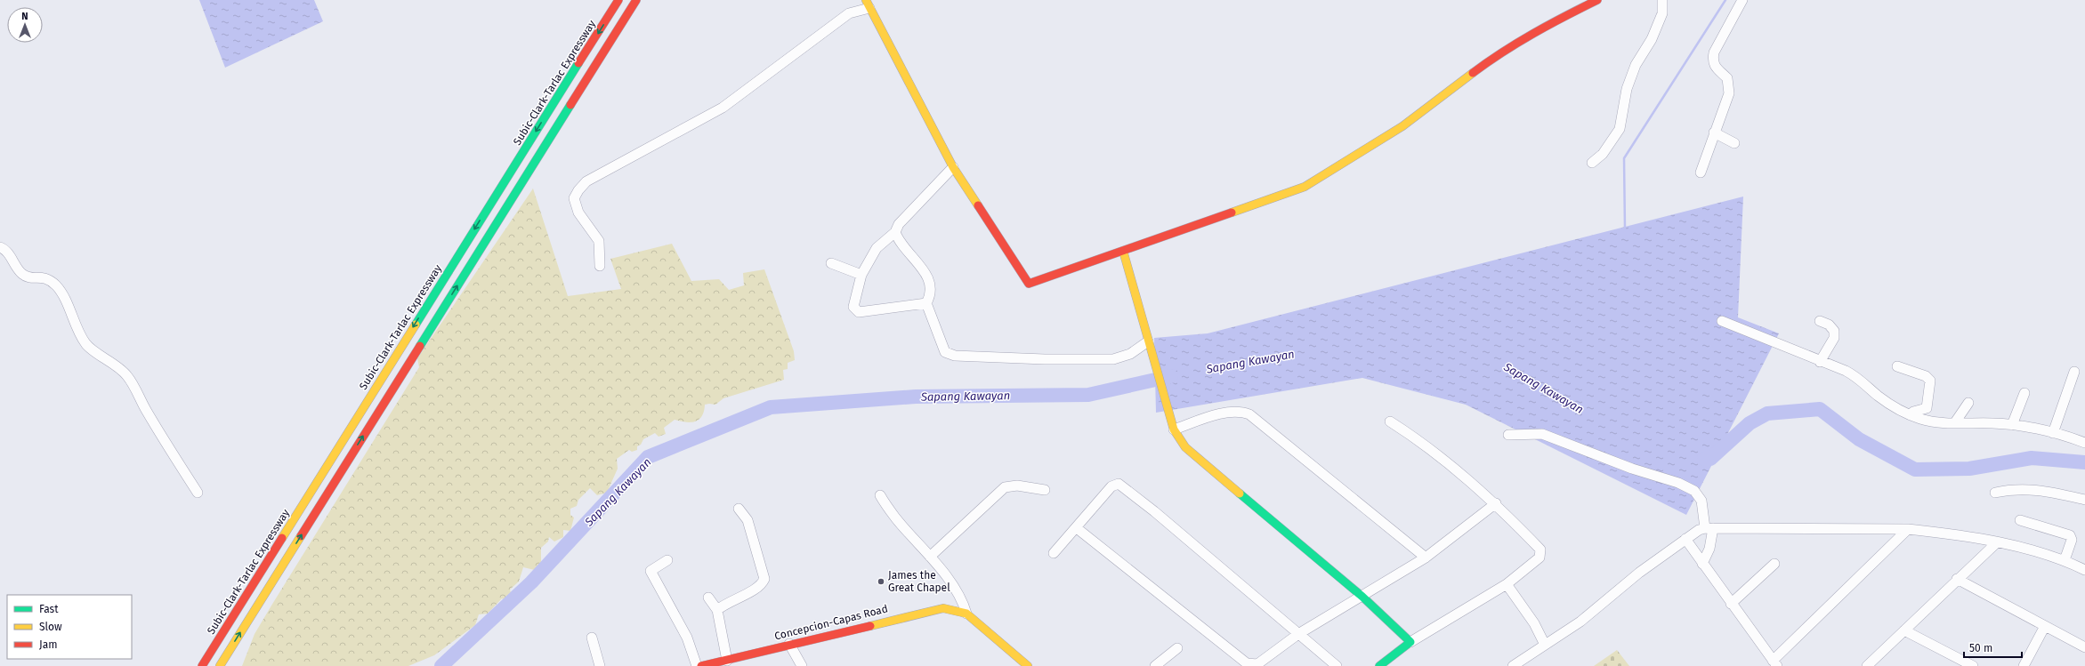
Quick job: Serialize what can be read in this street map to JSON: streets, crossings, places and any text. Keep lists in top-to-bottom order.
{
  "streets": {
    "main road": ["Subic-Clark-Tarlac Expressway", "Concepcion-Capas Road"]
  },
  "water": ["Sapang Kawayan"],
  "places": ["James the Great Chapel"],
  "legend": ["Fast", "Slow", "Jam"],
  "scale_bar": "50 m",
  "north": "top"
}
